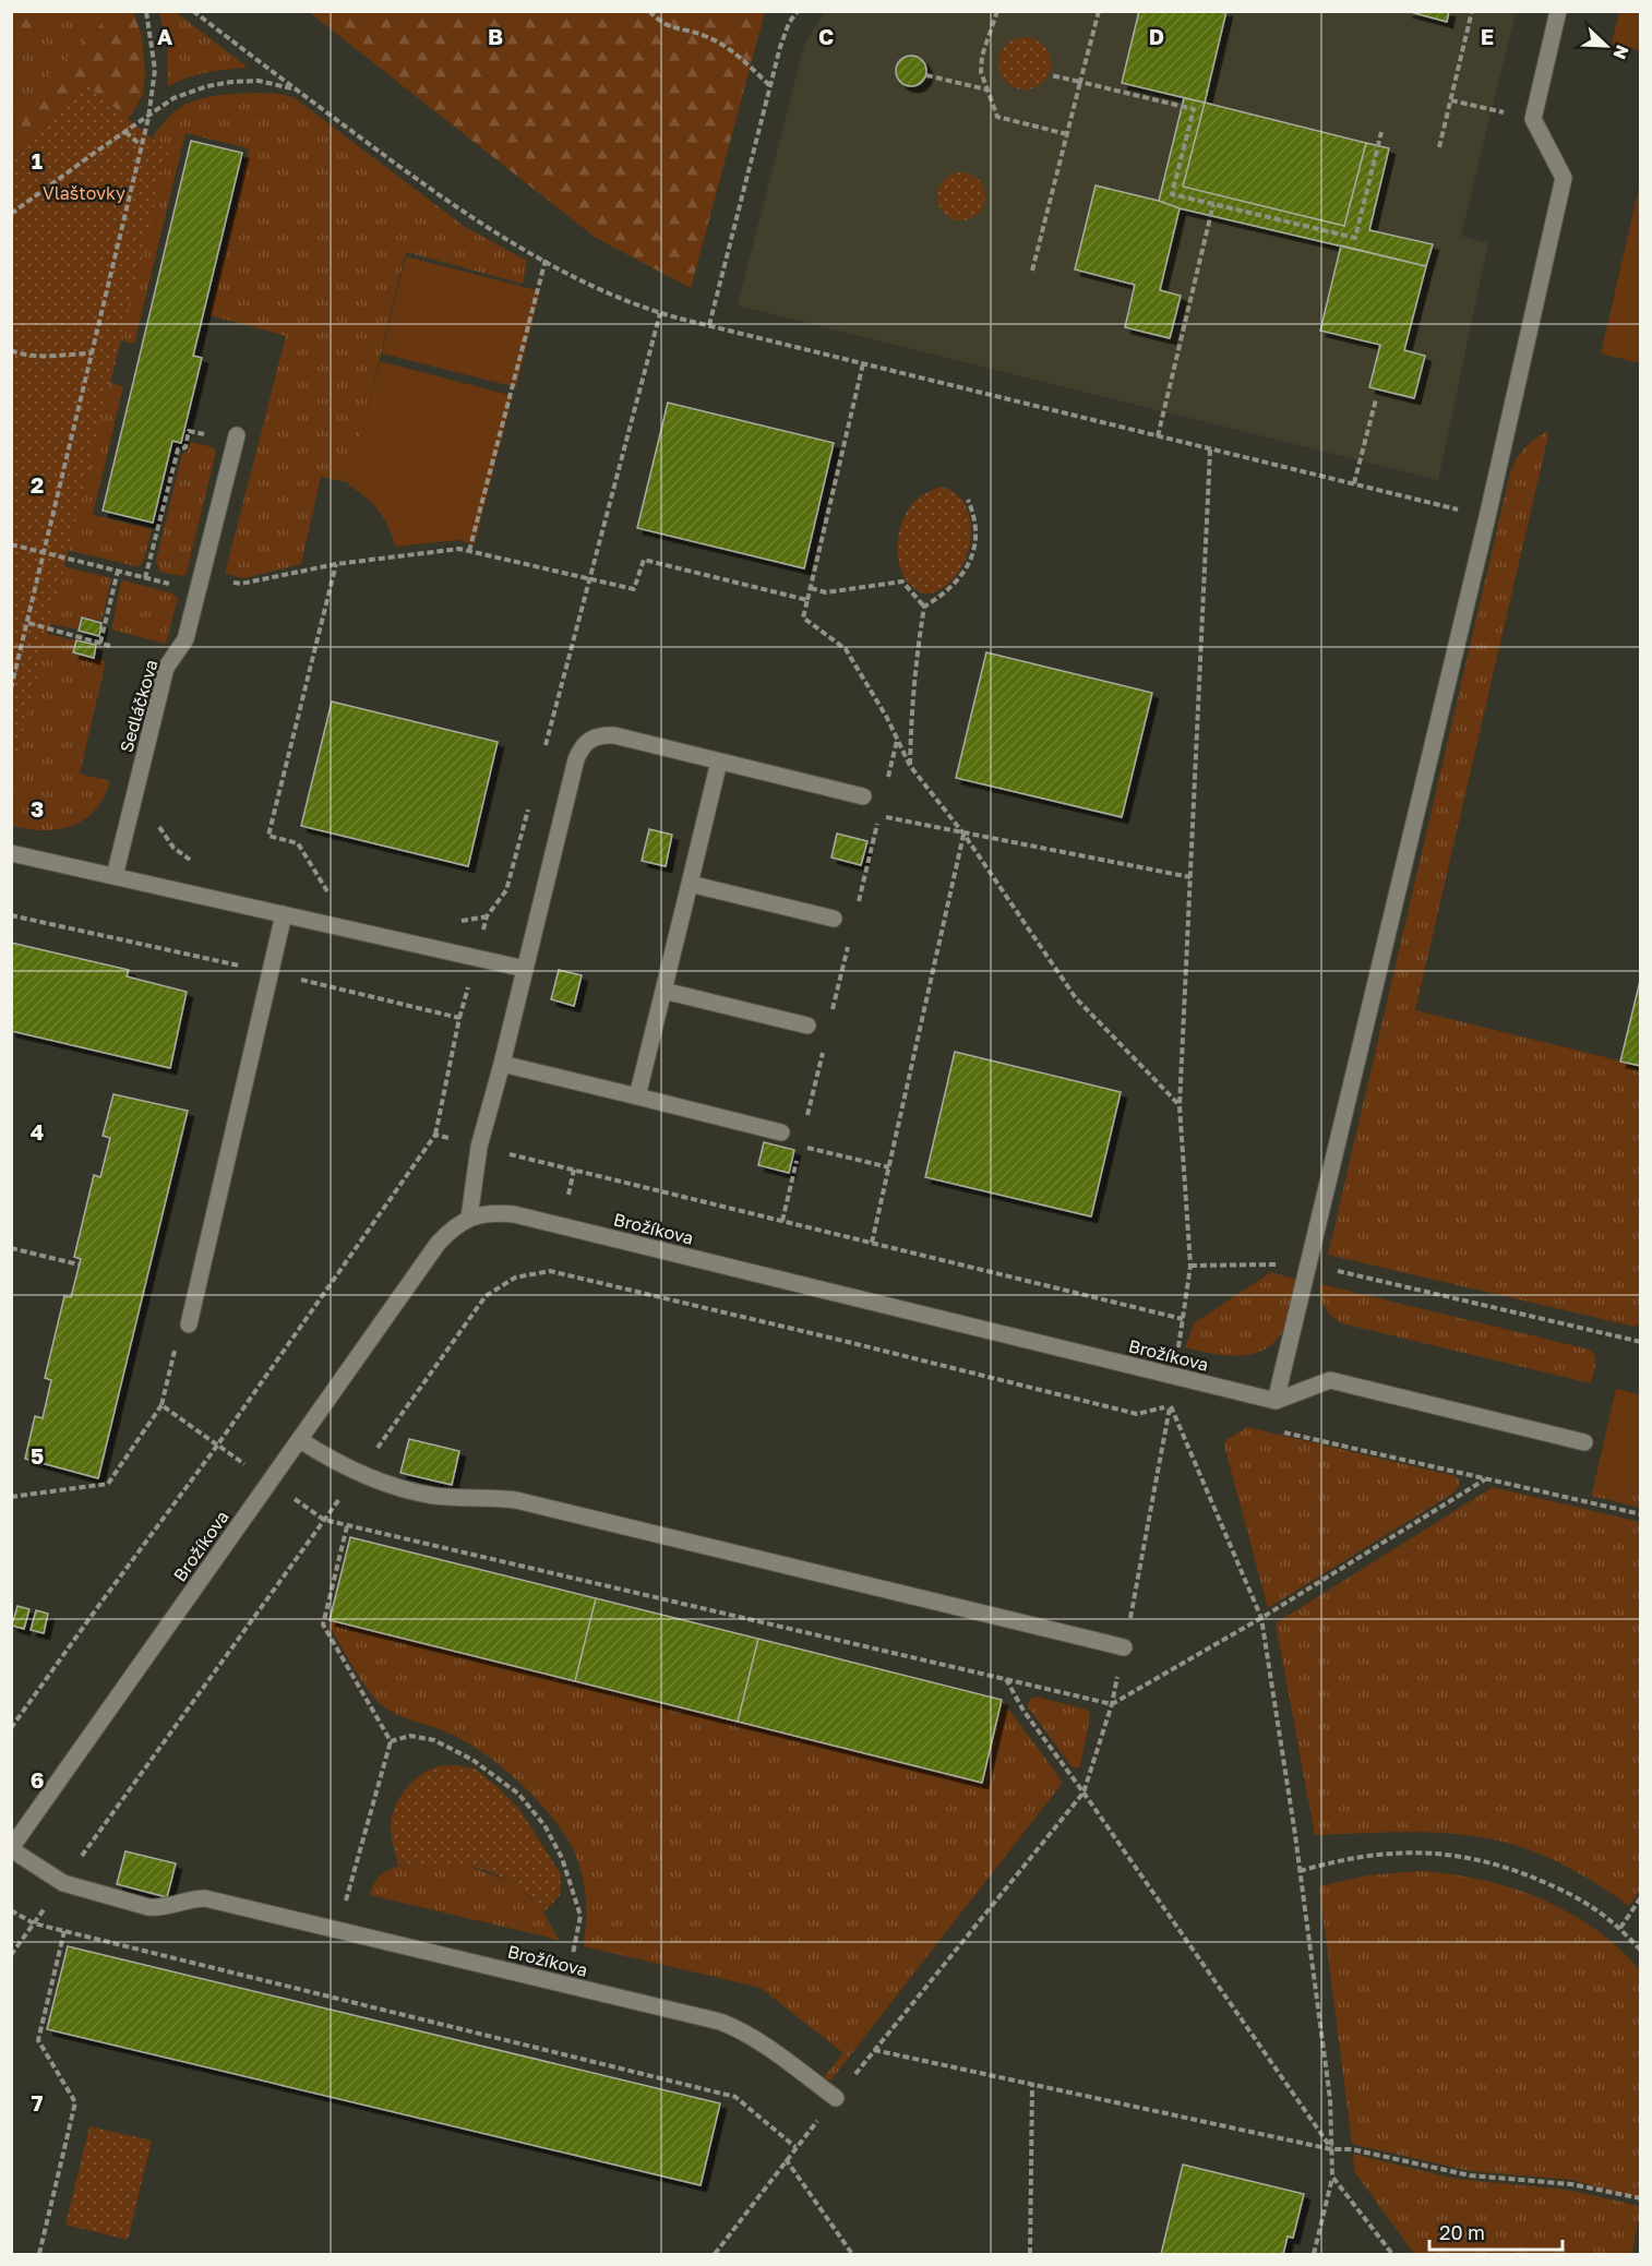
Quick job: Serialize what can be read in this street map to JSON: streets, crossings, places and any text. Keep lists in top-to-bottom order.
{
  "streets": {
    "street": ["Sedláčkova", "Brožíkova"]
  },
  "parks": ["Vlaštovky"],
  "scale_bar": "20 m",
  "north": "bottom right",
  "grid": {
    "columns": [
      "A",
      "B",
      "C",
      "D",
      "E"
    ],
    "rows": [
      "1",
      "2",
      "3",
      "4",
      "5",
      "6",
      "7"
    ]
  }
}
